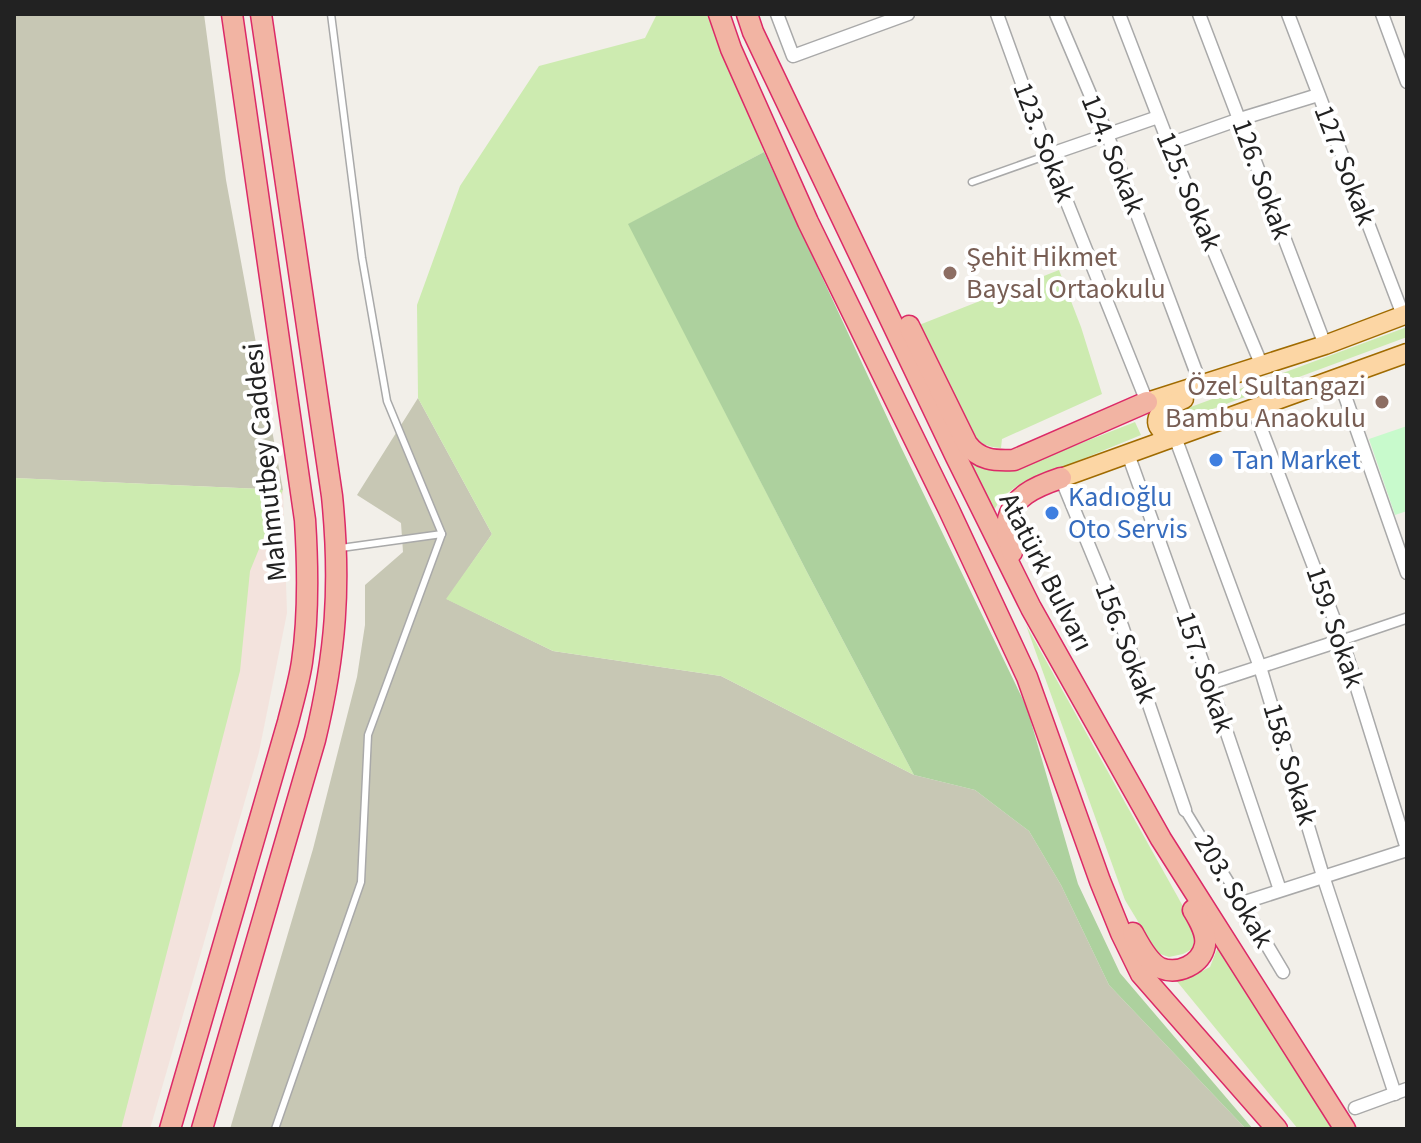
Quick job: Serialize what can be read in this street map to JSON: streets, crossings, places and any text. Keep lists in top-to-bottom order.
{
  "streets": {
    "highway": ["Mahmutbey Caddesi", "Atatürk Bulvarı"],
    "street": [
      "123. Sokak",
      "124. Sokak",
      "127. Sokak",
      "126. Sokak",
      "125. Sokak",
      "159. Sokak",
      "156. Sokak",
      "157. Sokak",
      "158. Sokak",
      "203. Sokak"
    ]
  },
  "crossings": [
    ["156. Sokak", "203. Sokak"]
  ],
  "places": [
    "Şehit Hikmet Baysal Ortaokulu",
    "Özel Sultangazi Bambu Anaokulu",
    "Tan Market",
    "Kadıoğlu Oto Servis"
  ]
}
